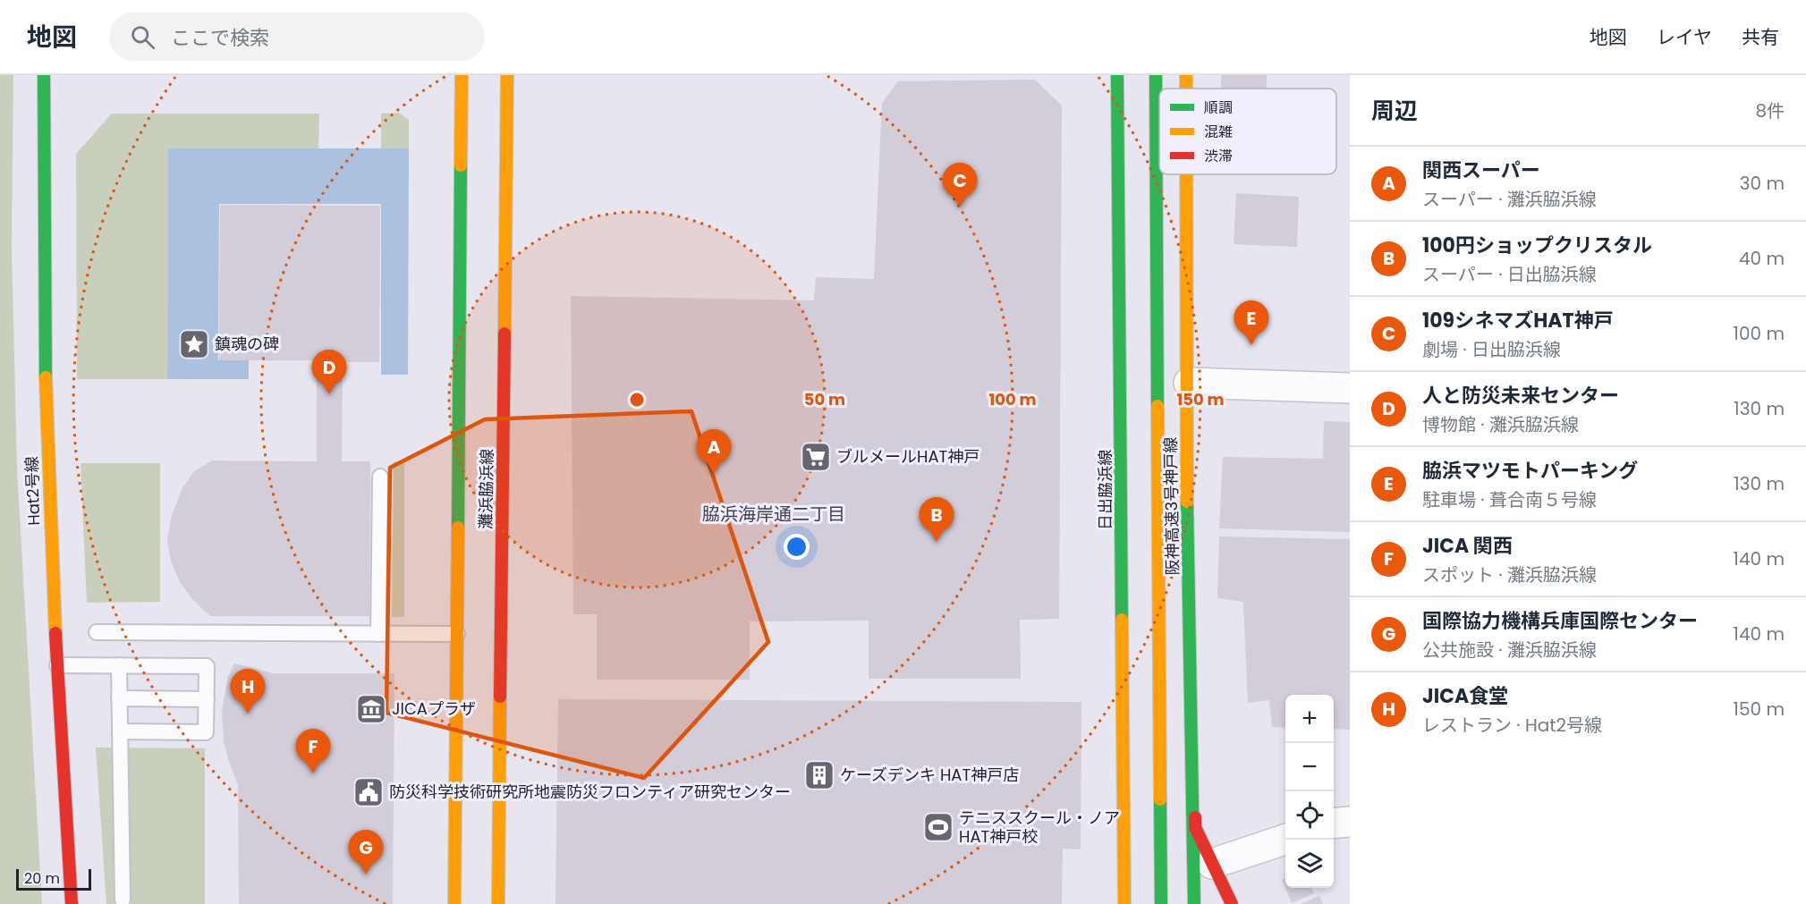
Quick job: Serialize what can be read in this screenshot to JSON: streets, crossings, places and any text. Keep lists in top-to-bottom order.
{
  "streets": {
    "main road": [
      "灘浜脇浜線",
      "日出脇浜線",
      "Hat2号線",
      "阪神高速3号神戸線"
    ]
  },
  "districts": ["脇浜海岸通二丁目"],
  "places": {
    "place": ["鎮魂の碑"],
    "supermarket": ["ブルメールHAT神戸"],
    "museum": ["JICAプラザ"],
    "building": ["ケーズデンキ HAT神戸店"],
    "public building": ["防災科学技術研究所地震防災フロンティア研究センター"],
    "sports": ["テニススクール・ノア HAT神戸校"]
  },
  "legend": ["順調", "混雑", "渋滞"],
  "scale_bar": "20 m",
  "page": {
    "header": "地図",
    "search": "ここで検索",
    "nav": ["地図", "レイヤ", "共有"],
    "heading": ["周辺", "8件"],
    "list": [
      {
        "mark": "A",
        "name": "関西スーパー",
        "note": "スーパー · 灘浜脇浜線",
        "value": "30 m"
      },
      {
        "mark": "B",
        "name": "100円ショップクリスタル",
        "note": "スーパー · 日出脇浜線",
        "value": "40 m"
      },
      {
        "mark": "C",
        "name": "109シネマズHAT神戸",
        "note": "劇場 · 日出脇浜線",
        "value": "100 m"
      },
      {
        "mark": "D",
        "name": "人と防災未来センター",
        "note": "博物館 · 灘浜脇浜線",
        "value": "130 m"
      },
      {
        "mark": "E",
        "name": "脇浜マツモトパーキング",
        "note": "駐車場 · 葺合南５号線",
        "value": "130 m"
      },
      {
        "mark": "F",
        "name": "JICA 関西",
        "note": "スポット · 灘浜脇浜線",
        "value": "140 m"
      },
      {
        "mark": "G",
        "name": "国際協力機構兵庫国際センター",
        "note": "公共施設 · 灘浜脇浜線",
        "value": "140 m"
      },
      {
        "mark": "H",
        "name": "JICA食堂",
        "note": "レストラン · Hat2号線",
        "value": "150 m"
      }
    ],
    "pins": [
      "C",
      "E",
      "D",
      "A",
      "B",
      "H",
      "F",
      "G"
    ],
    "map_buttons": ["+", "−"],
    "scale": "20 m"
  },
  "rings": ["50 m", "100 m", "150 m"]
}
